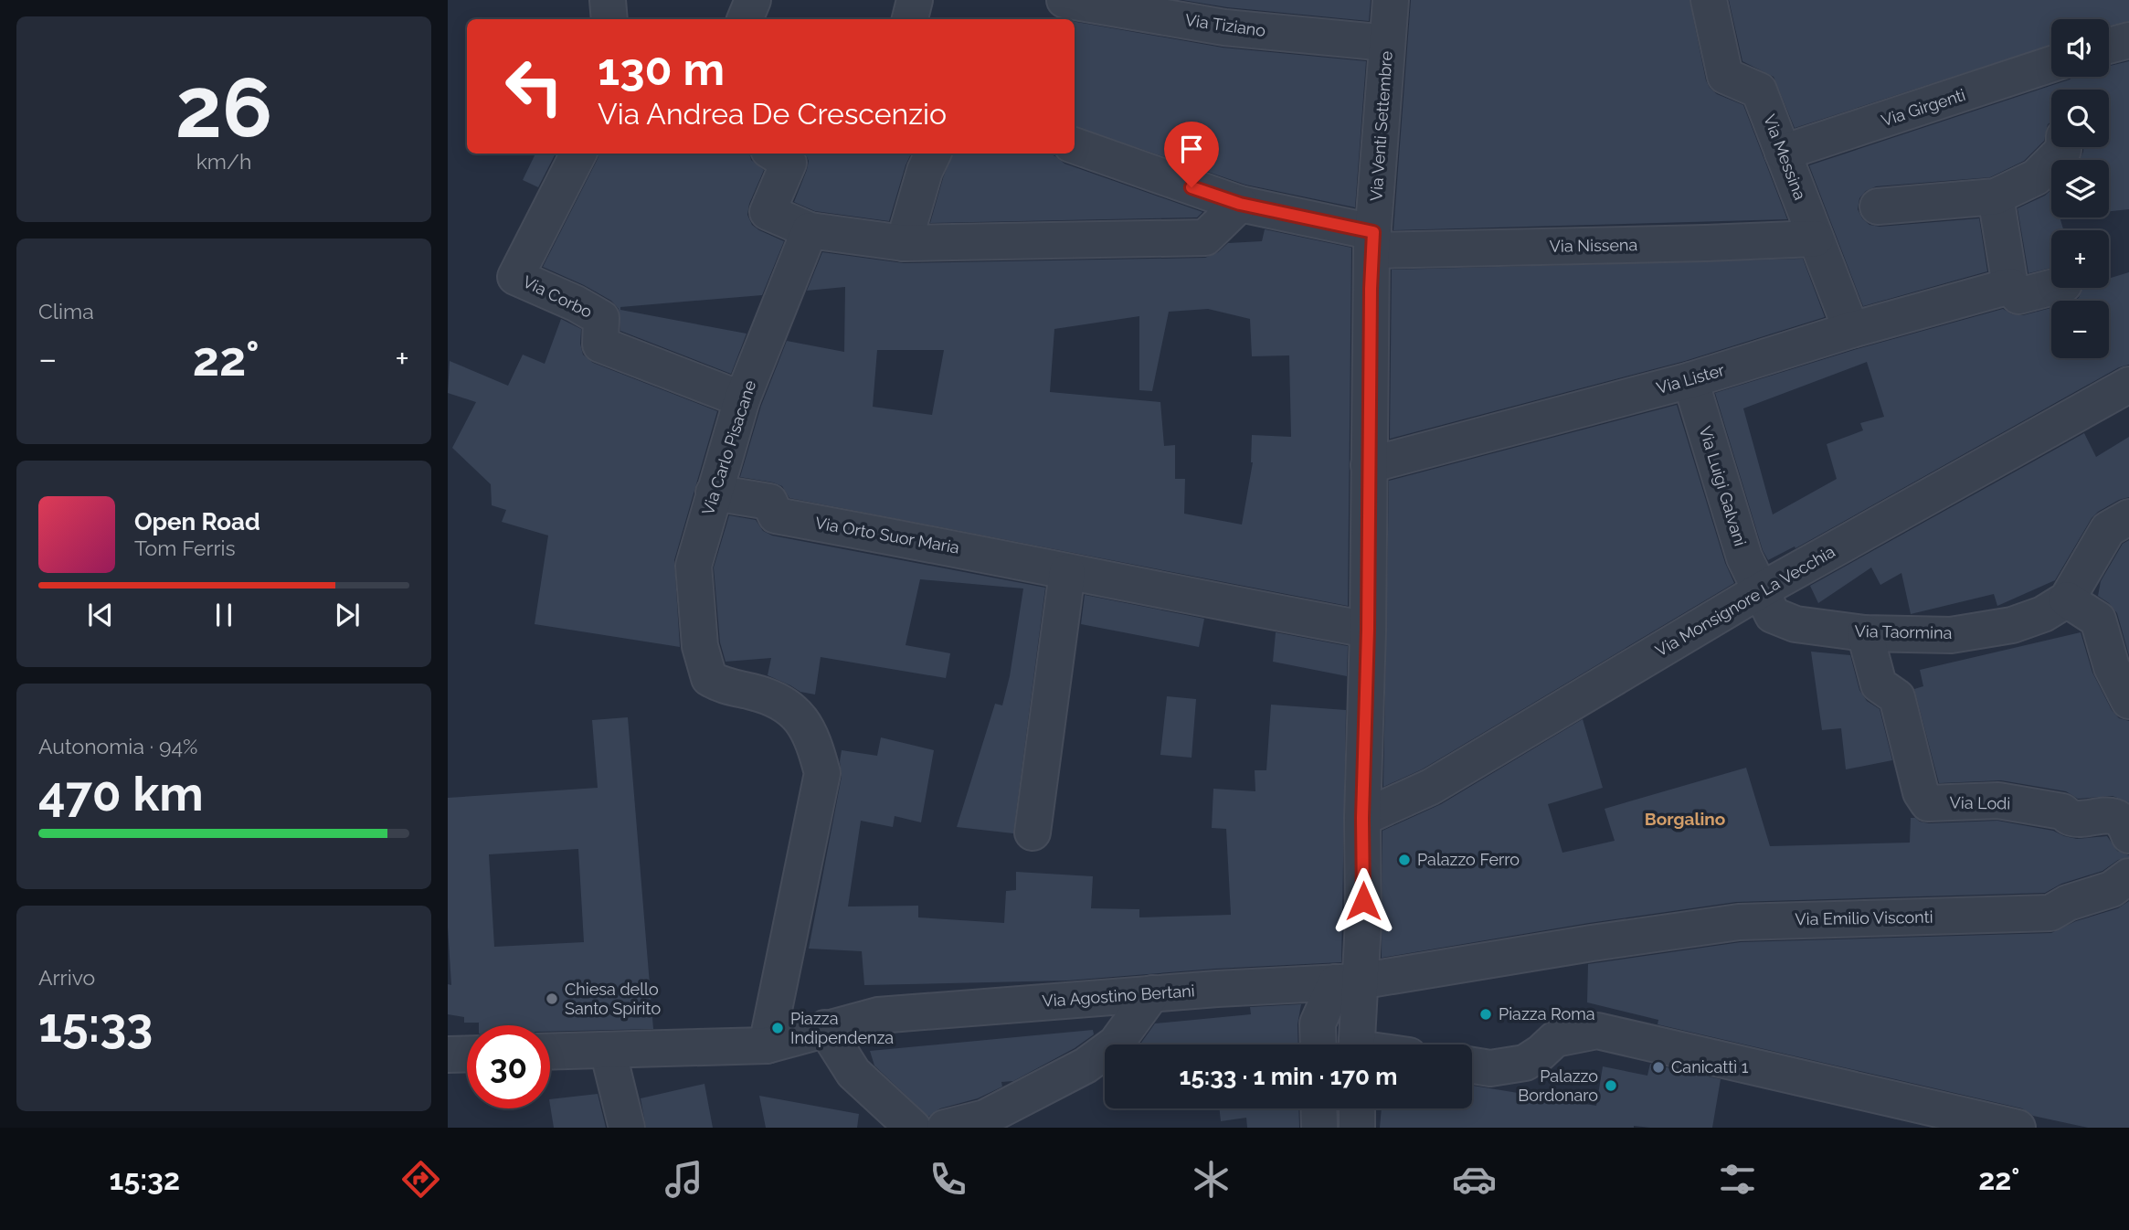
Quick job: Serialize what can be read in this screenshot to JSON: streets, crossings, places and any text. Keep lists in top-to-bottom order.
{
  "streets": {
    "street": [
      "Via Tiziano",
      "Via Girgenti",
      "Via Venti Settembre",
      "Via Messina",
      "Via Nissena",
      "Via Corbo",
      "Via Lister",
      "Via Carlo Pisacane",
      "Via Luigi Galvani",
      "Via Orto Suor Maria",
      "Via Monsignore La Vecchia",
      "Via Taormina",
      "Via Lodi",
      "Via Emilio Visconti",
      "Via Agostino Bertani"
    ]
  },
  "crossings": [
    ["Via Tiziano", "Via Venti Settembre"],
    ["Via Girgenti", "Via Messina"],
    ["Via Venti Settembre", "Via Nissena"],
    ["Via Venti Settembre", "Via Lister"],
    ["Via Venti Settembre", "Via Orto Suor Maria"],
    ["Via Venti Settembre", "Via Monsignore La Vecchia"],
    ["Via Venti Settembre", "Via Emilio Visconti"],
    ["Via Venti Settembre", "Via Agostino Bertani"],
    ["Via Messina", "Via Nissena"],
    ["Via Messina", "Via Lister"],
    ["Via Corbo", "Via Carlo Pisacane"],
    ["Via Lister", "Via Luigi Galvani"],
    ["Via Carlo Pisacane", "Via Orto Suor Maria"],
    ["Via Luigi Galvani", "Via Monsignore La Vecchia"],
    ["Via Luigi Galvani", "Via Taormina"],
    ["Via Monsignore La Vecchia", "Via Taormina"],
    ["Via Taormina", "Via Lodi"],
    ["Via Emilio Visconti", "Via Agostino Bertani"]
  ],
  "districts": ["Borgalino"],
  "places": [
    "Palazzo Ferro",
    "Chiesa dello Santo Spirito",
    "Piazza Roma",
    "Piazza Indipendenza",
    "Canicattì 1",
    "Palazzo Bordonaro"
  ],
  "page": {
    "tile": [
      ["26", "km/h"],
      "Clima",
      ["Autonomia · 94%", "470 km"],
      ["Arrivo", "15:33"]
    ],
    "map_buttons": ["+", "−"],
    "turn": ["130 m", "Via Andrea De Crescenzio"],
    "heat": ["−", "22°", "+"],
    "song": ["Open Road", "Tom Ferris"],
    "limit": "30",
    "trip": "15:33 · 1 min · 170 m",
    "tabs": ["15:32", "22°"]
  }
}
